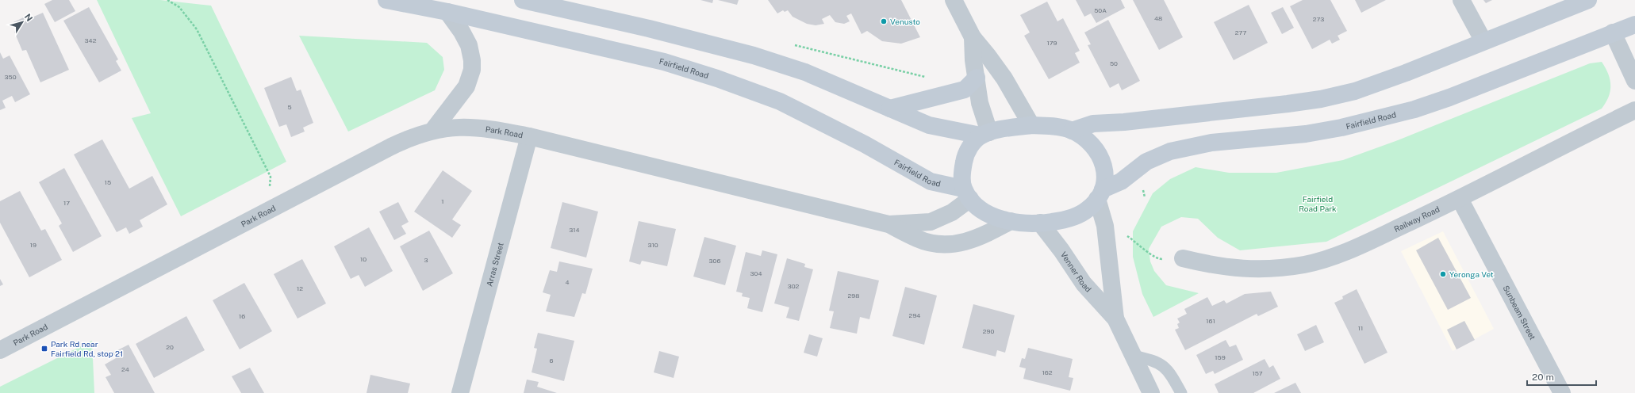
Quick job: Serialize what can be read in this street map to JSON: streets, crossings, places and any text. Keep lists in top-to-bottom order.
{
  "streets": {
    "main road": ["Fairfield Road"],
    "street": [
      "Park Road",
      "Railway Road",
      "Arras Street",
      "Venner Road",
      "Sunbeam Street"
    ]
  },
  "crossings": [
    ["Fairfield Road", "Venner Road"],
    ["Park Road", "Arras Street"],
    ["Railway Road", "Sunbeam Street"]
  ],
  "parks": ["Fairfield Road Park"],
  "places": {
    "other": ["Venusto", "Yeronga Vet"],
    "transit": ["Park Rd near Fairfield Rd, stop 21"]
  },
  "house_numbers": [
    "50A",
    "48",
    "273",
    "277",
    "342",
    "179",
    "50",
    "350",
    "5",
    "15",
    "1",
    "17",
    "314",
    "19",
    "310",
    "10",
    "3",
    "306",
    "304",
    "4",
    "302",
    "12",
    "298",
    "294",
    "16",
    "161",
    "11",
    "290",
    "20",
    "159",
    "6",
    "24",
    "162",
    "157"
  ],
  "scale_bar": "20 m",
  "north": "top right"
}
